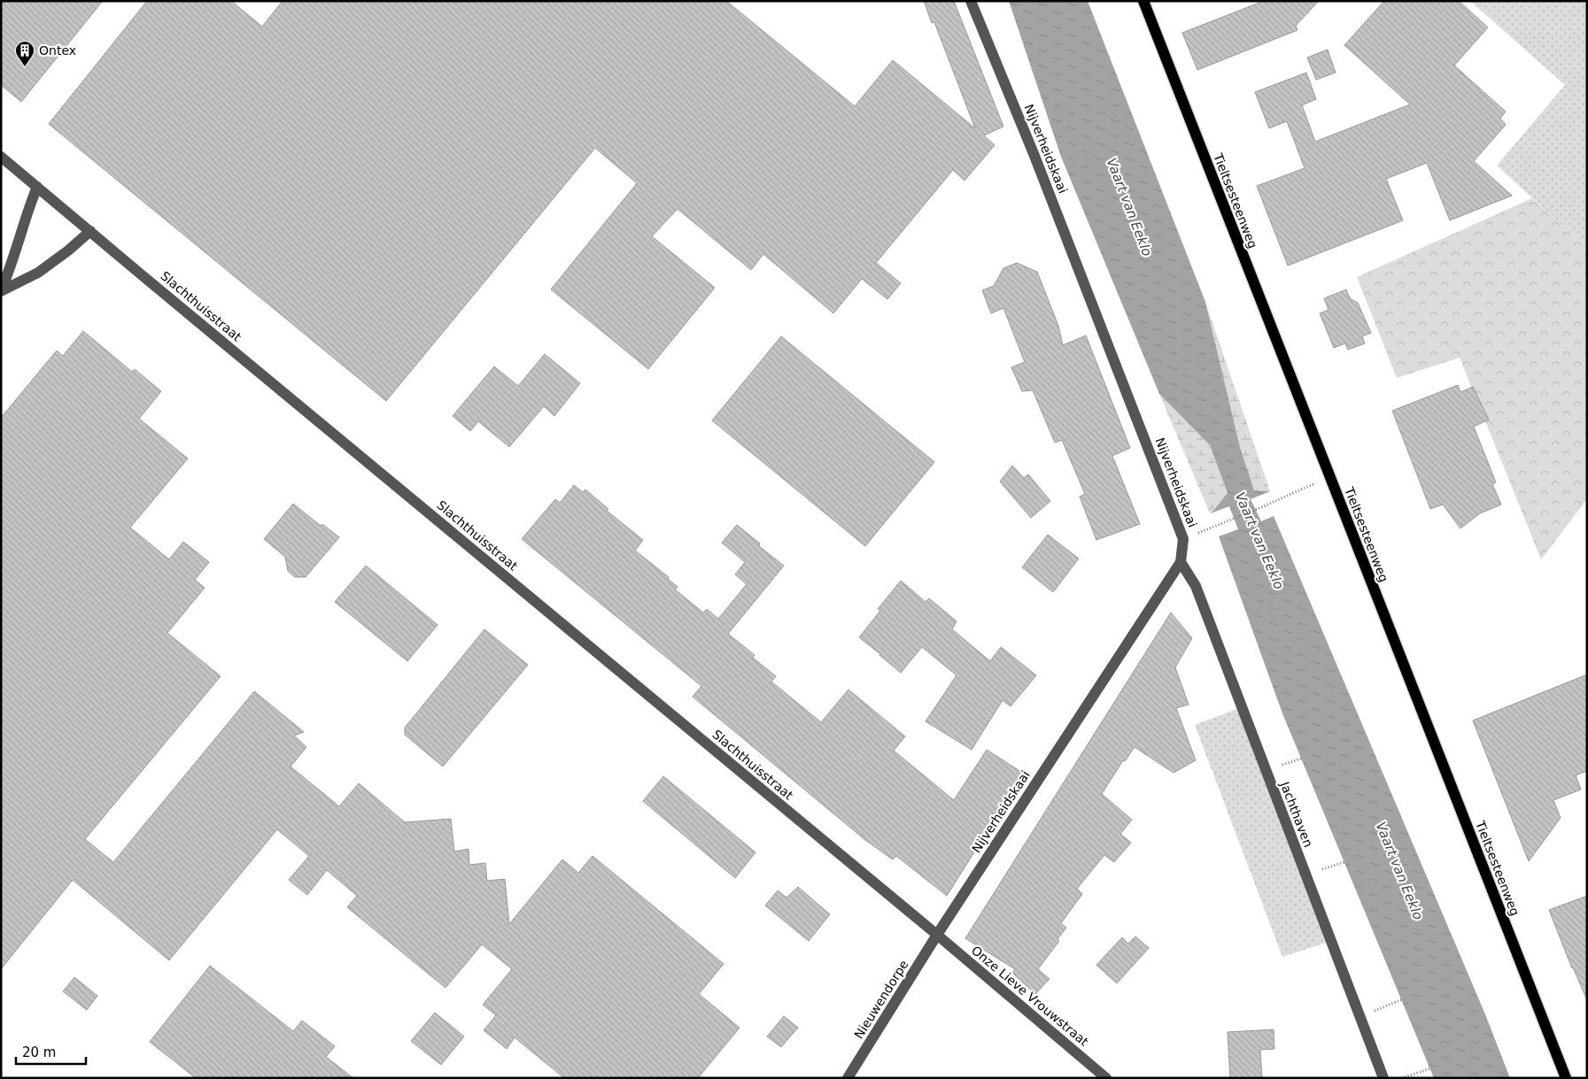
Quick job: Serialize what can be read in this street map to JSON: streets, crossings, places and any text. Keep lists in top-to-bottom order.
{
  "streets": {
    "main road": ["Tieltsesteenweg"],
    "street": [
      "Nijverheidskaai",
      "Slachthuisstraat",
      "Jachthaven",
      "Onze Lieve Vrouwstraat",
      "Nieuwendorpe"
    ]
  },
  "crossings": [
    ["Nijverheidskaai", "Slachthuisstraat"],
    ["Nijverheidskaai", "Jachthaven"],
    ["Nijverheidskaai", "Onze Lieve Vrouwstraat"],
    ["Nijverheidskaai", "Nieuwendorpe"],
    ["Slachthuisstraat", "Onze Lieve Vrouwstraat"],
    ["Slachthuisstraat", "Nieuwendorpe"],
    ["Onze Lieve Vrouwstraat", "Nieuwendorpe"]
  ],
  "water": ["Vaart van Eeklo"],
  "places": {
    "building": ["Ontex"]
  },
  "scale_bar": "20 m"
}
